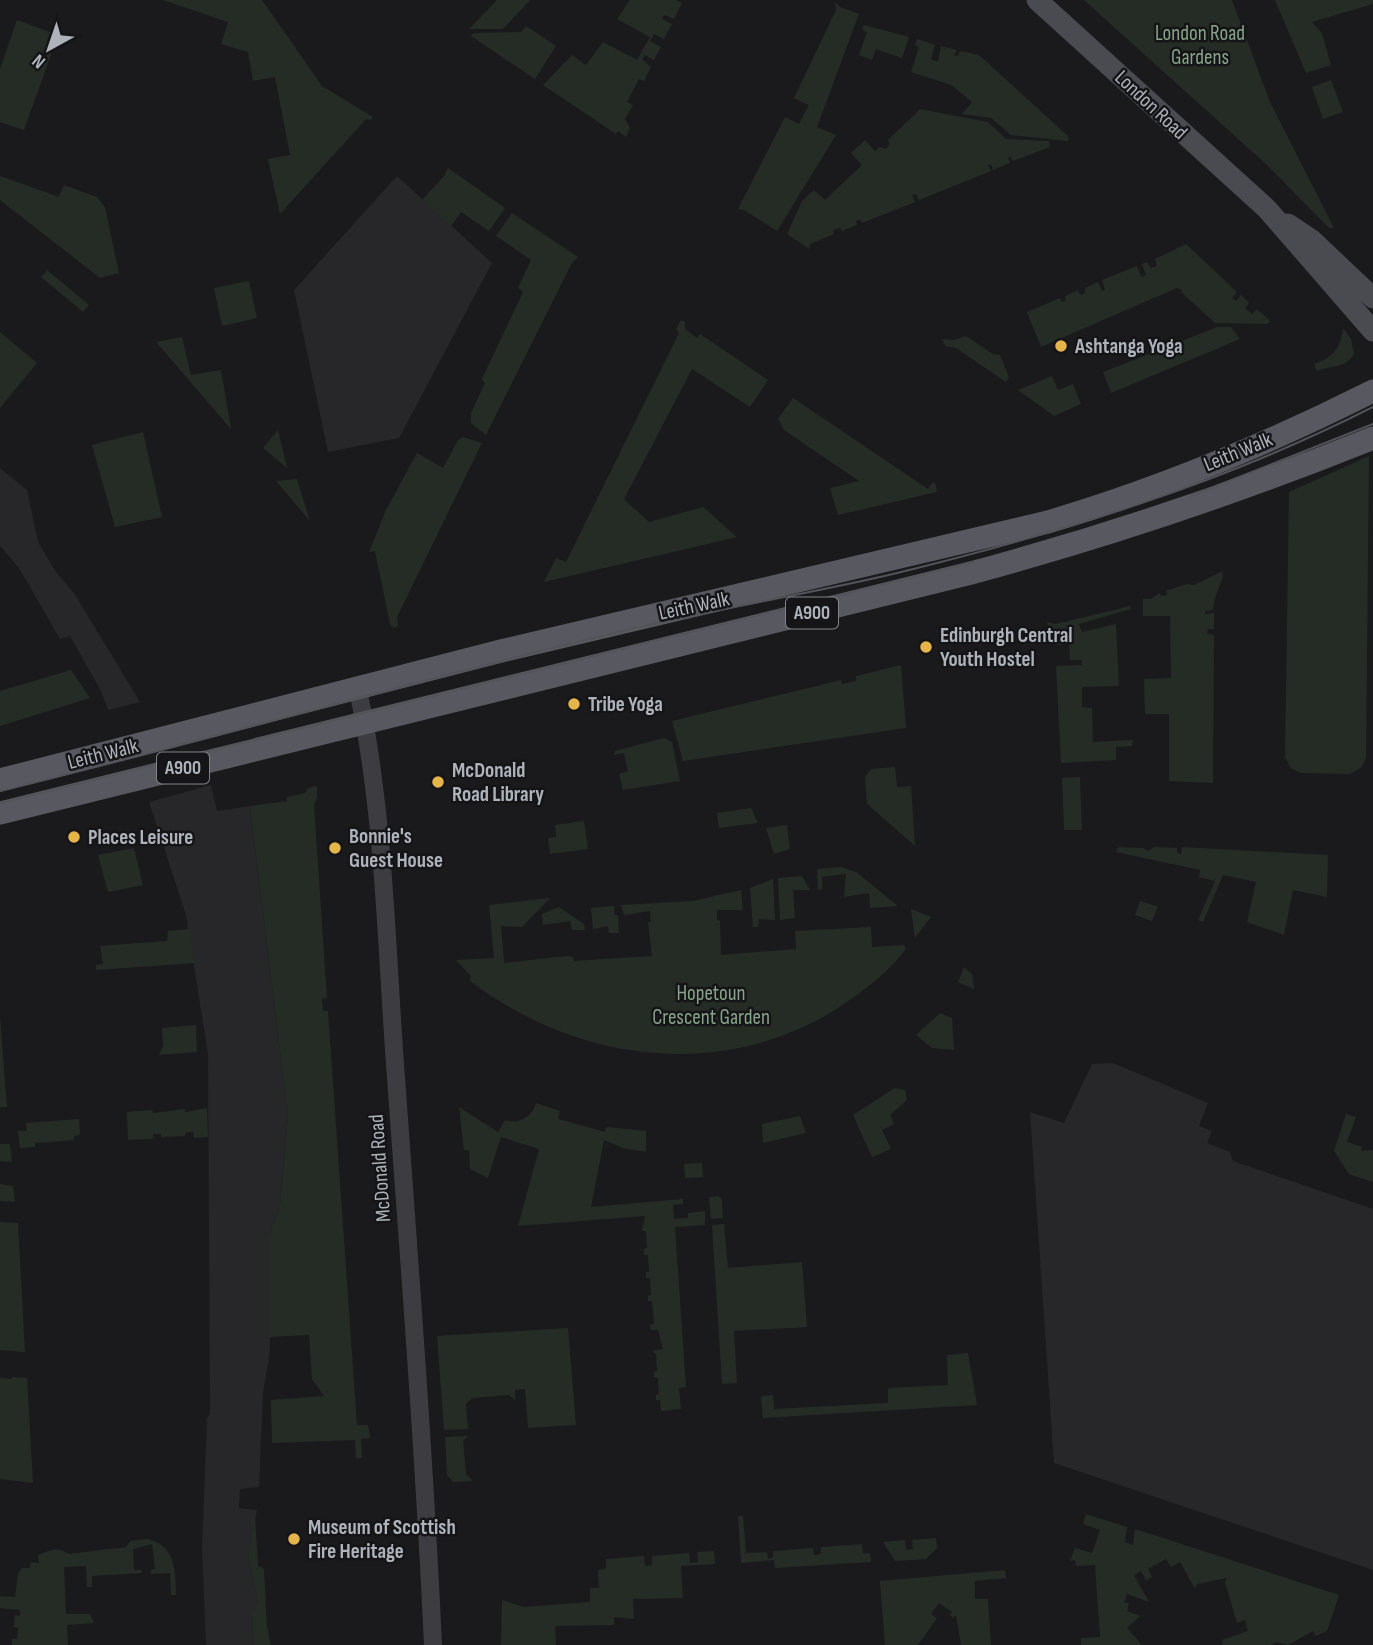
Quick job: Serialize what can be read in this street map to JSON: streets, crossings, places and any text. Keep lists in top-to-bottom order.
{
  "streets": {
    "main road": ["London Road", "Leith Walk", "A900"],
    "street": ["McDonald Road"]
  },
  "crossings": [
    ["Leith Walk", "McDonald Road"]
  ],
  "parks": ["London Road Gardens", "Hopetoun Crescent Garden"],
  "places": [
    "Ashtanga Yoga",
    "Edinburgh Central Youth Hostel",
    "Tribe Yoga",
    "McDonald Road Library",
    "Places Leisure",
    "Bonnie's Guest House",
    "Museum of Scottish Fire Heritage"
  ],
  "north": "bottom left"
}
